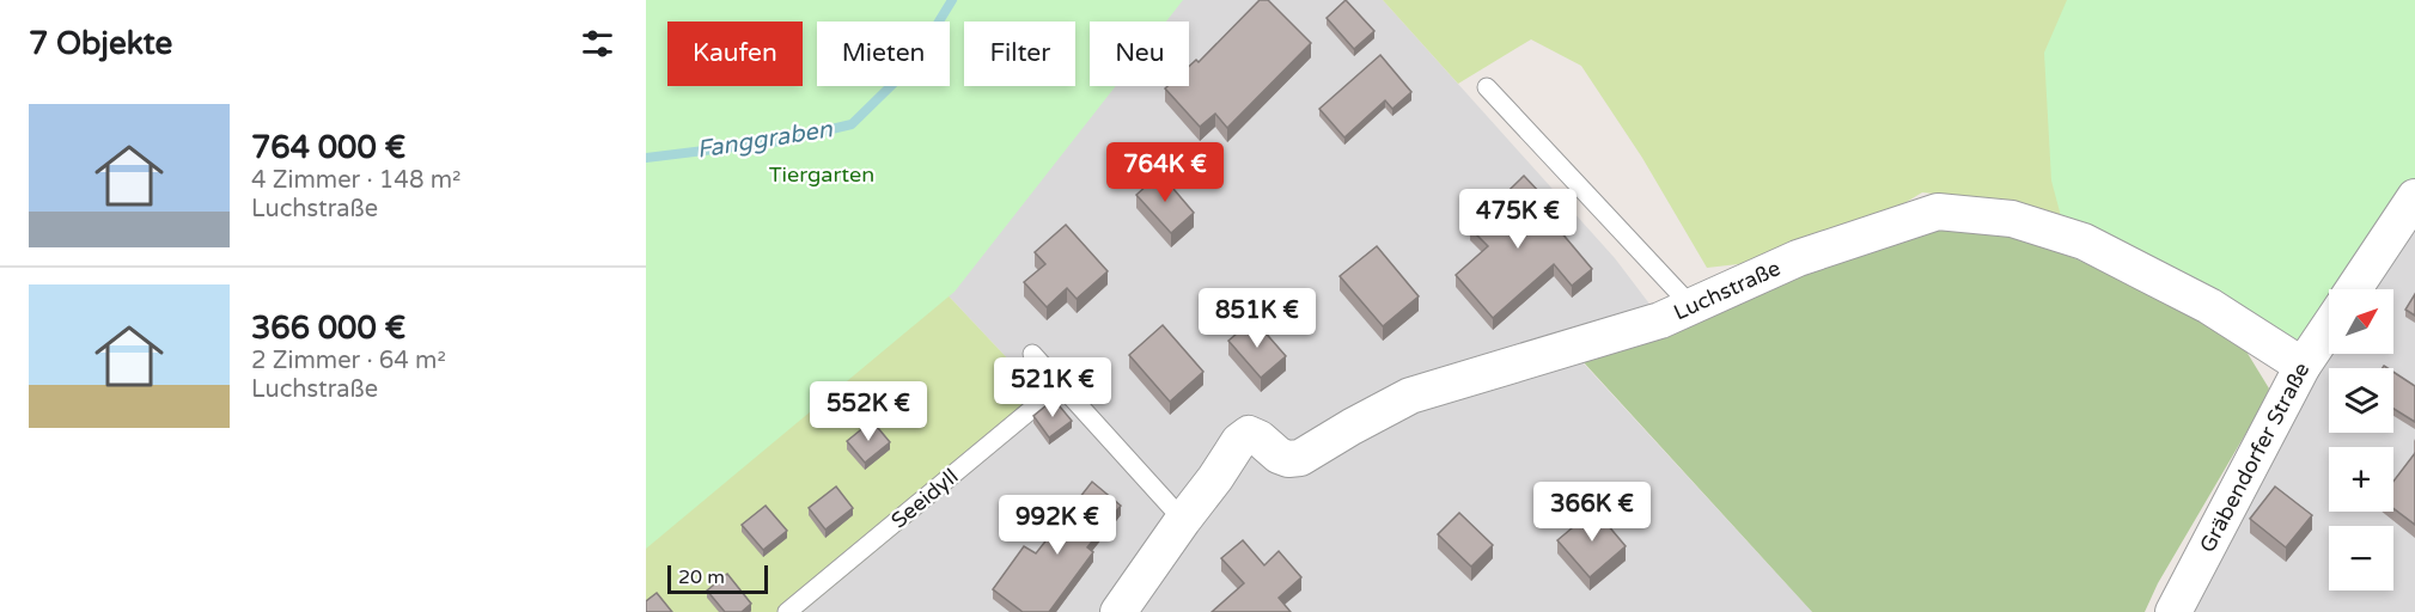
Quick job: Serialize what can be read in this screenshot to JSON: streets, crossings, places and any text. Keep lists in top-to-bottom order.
{
  "streets": {
    "street": ["Luchstraße", "Gräbendorfer Straße"],
    "lane": ["Seeidyll"]
  },
  "crossings": [
    ["Luchstraße", "Gräbendorfer Straße"]
  ],
  "water": ["Fanggraben"],
  "parks": ["Tiergarten"],
  "scale_bar": "20 m",
  "north": "top right",
  "page": {
    "heading": "7 Objekte",
    "chip": [
      "Kaufen",
      "Mieten",
      "Filter",
      "Neu"
    ],
    "list": [
      {
        "name": "764 000 €",
        "note": "4 Zimmer · 148 m² · Luchstraße"
      },
      {
        "name": "366 000 €",
        "note": "2 Zimmer · 64 m² · Luchstraße"
      }
    ],
    "price": [
      "764K €",
      "475K €",
      "851K €",
      "521K €",
      "552K €",
      "366K €",
      "992K €"
    ],
    "map_buttons": ["+", "−"],
    "scale": "20 m"
  }
}
